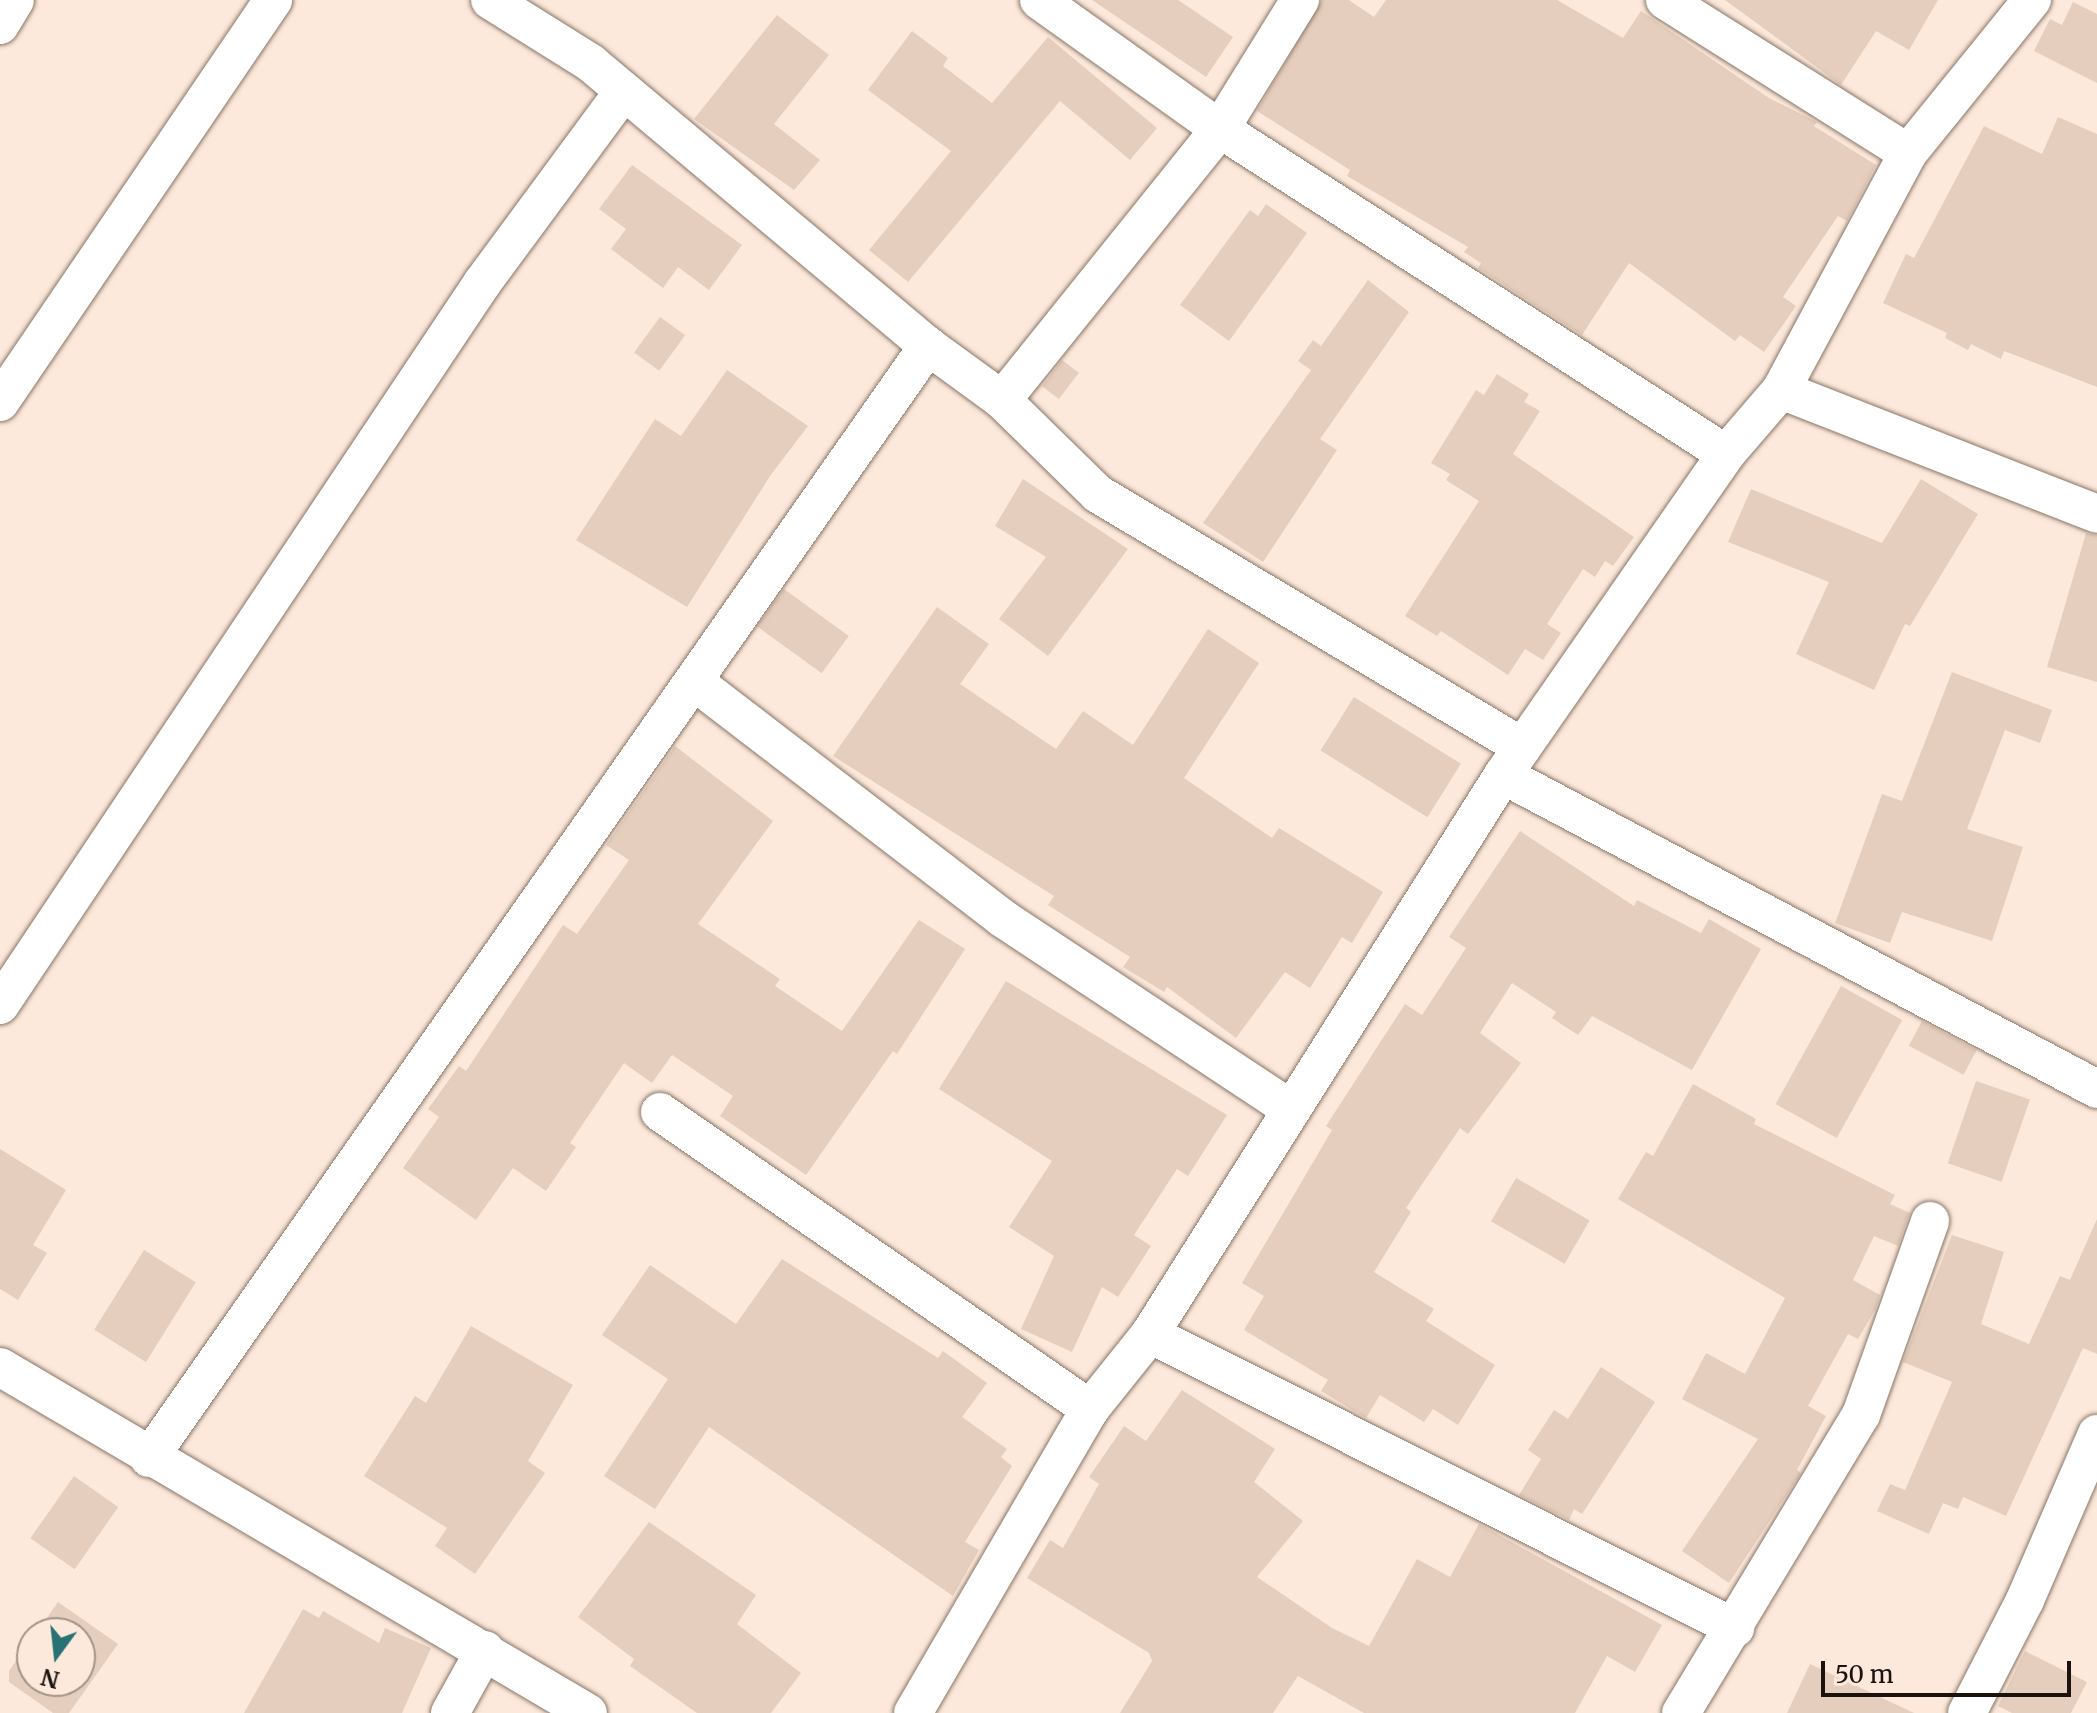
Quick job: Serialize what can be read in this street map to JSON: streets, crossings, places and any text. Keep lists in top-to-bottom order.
{
  "scale_bar": "50 m",
  "north": "bottom"
}
